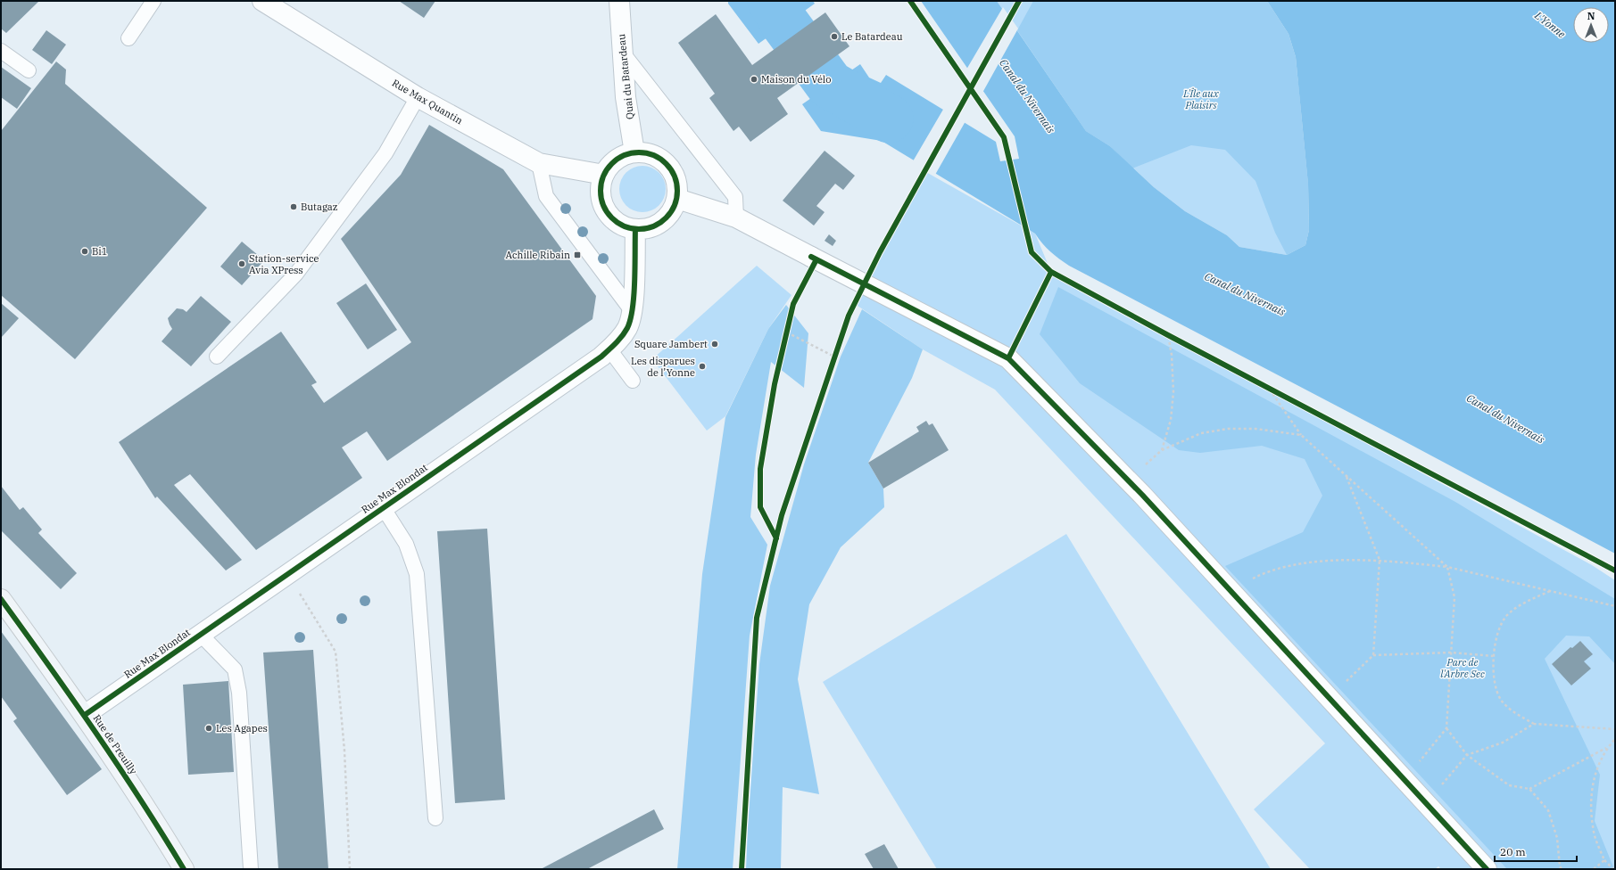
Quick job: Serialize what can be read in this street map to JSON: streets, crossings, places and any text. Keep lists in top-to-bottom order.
{
  "streets": {
    "main road": ["Rue de Preuilly"],
    "street": ["Quai du Batardeau", "Rue Max Quantin", "Rue Max Blondat"]
  },
  "crossings": [
    ["Quai du Batardeau", "Rue Max Quantin"],
    ["Quai du Batardeau", "Rue Max Blondat"],
    ["Rue Max Quantin", "Rue Max Blondat"],
    ["Rue Max Blondat", "Rue de Preuilly"]
  ],
  "water": ["L'Yonne", "Canal du Nivernais"],
  "parks": ["L'Île aux Plaisirs", "Parc de l'Arbre Sec"],
  "places": {
    "other": [
      "Le Batardeau",
      "Maison du Vélo",
      "Butagaz",
      "Bi1",
      "Station-service Avia XPress",
      "Square Jambert",
      "Les disparues de l’Yonne",
      "Les Agapes"
    ],
    "transit": ["Achille Ribain"]
  },
  "scale_bar": "20 m",
  "north": "top"
}
